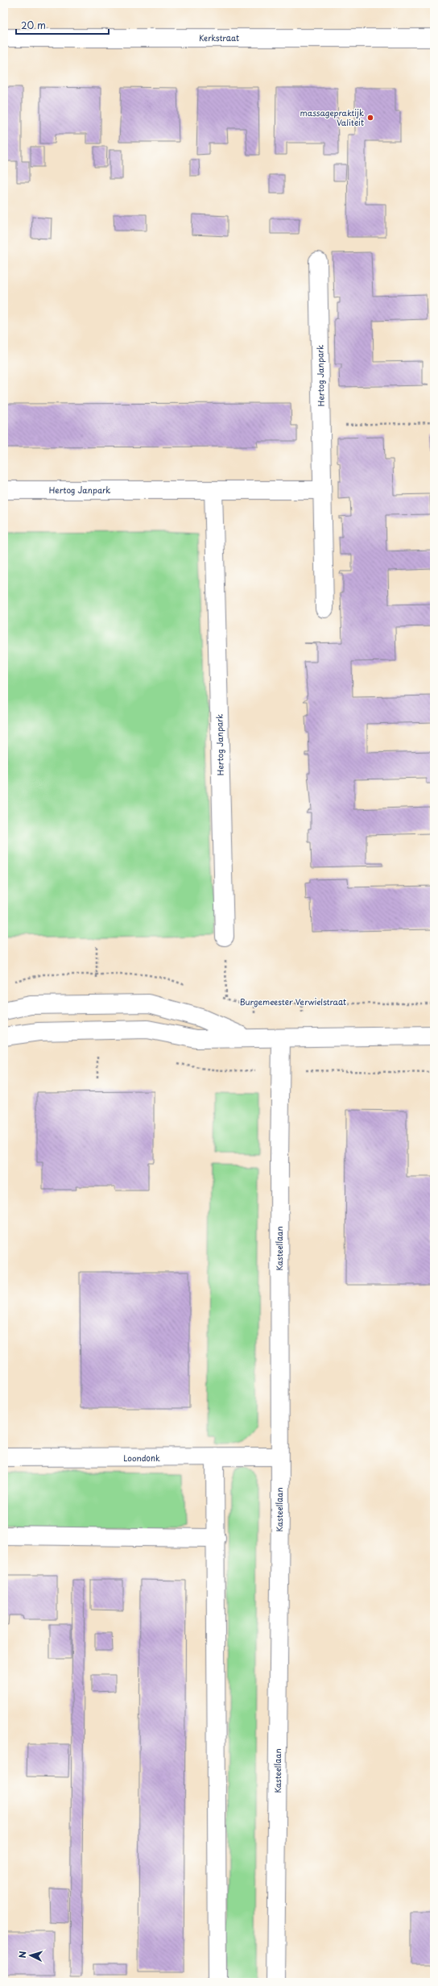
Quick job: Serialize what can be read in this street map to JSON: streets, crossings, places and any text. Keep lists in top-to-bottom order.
{
  "streets": {
    "street": [
      "Kerkstraat",
      "Hertog Janpark",
      "Kasteellaan",
      "Loondonk"
    ],
    "path": ["Burgemeester Verwielstraat"]
  },
  "crossings": [
    ["Kasteellaan", "Loondonk"]
  ],
  "places": ["massagepraktijk Valiteit"],
  "scale_bar": "20 m",
  "north": "left"
}
